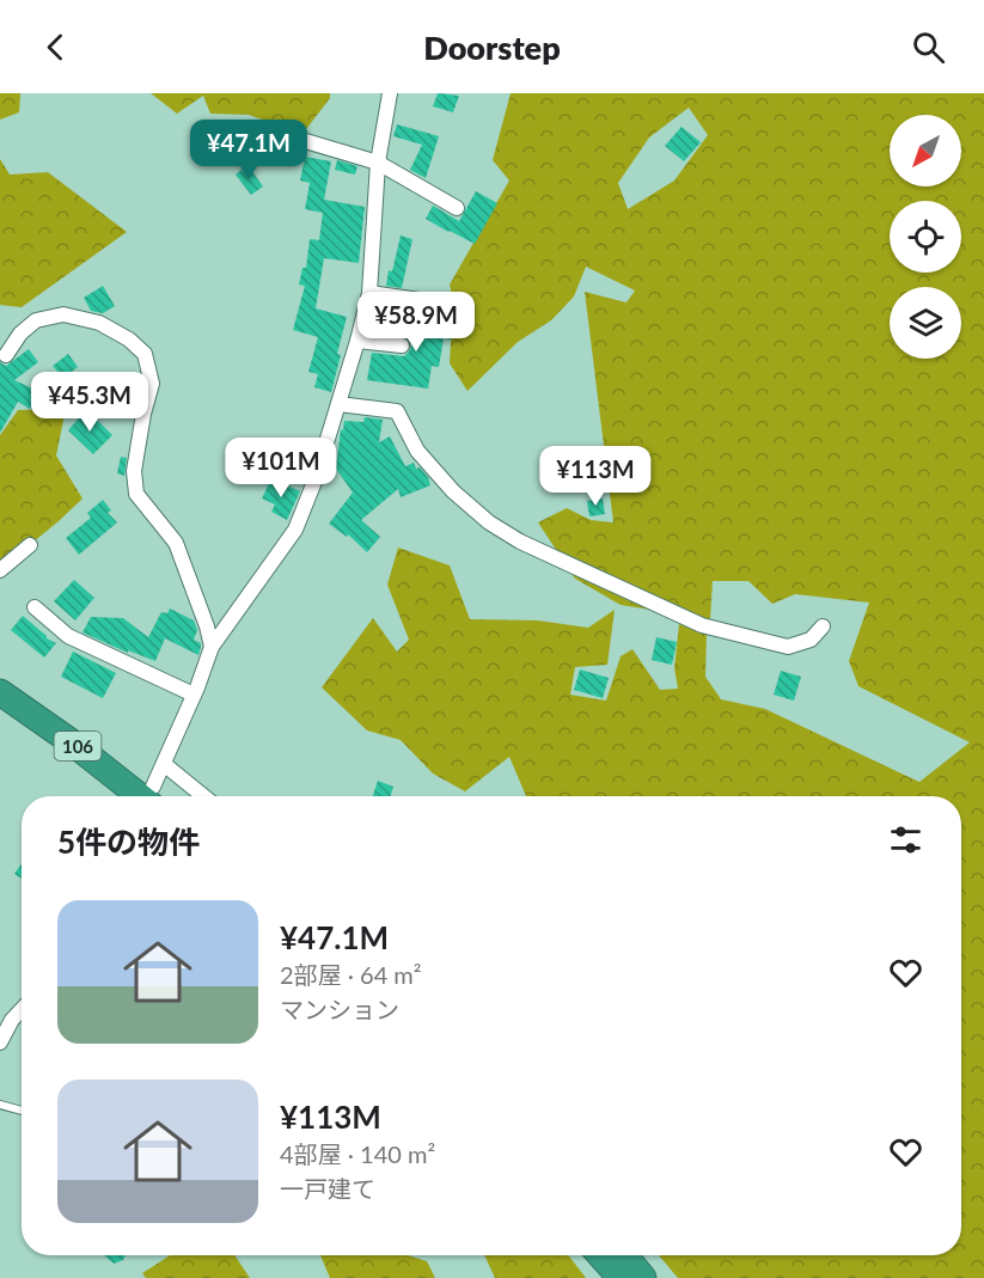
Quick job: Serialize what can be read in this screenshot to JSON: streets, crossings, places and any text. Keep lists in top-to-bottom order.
{
  "streets": {
    "highway": ["106"]
  },
  "north": "bottom left",
  "page": {
    "header": "Doorstep",
    "price": [
      "¥47.1M",
      "¥58.9M",
      "¥45.3M",
      "¥101M",
      "¥113M"
    ],
    "heading": "5件の物件",
    "list": [
      {
        "name": "¥47.1M",
        "note": "2部屋 · 64 m² · マンション"
      },
      {
        "name": "¥113M",
        "note": "4部屋 · 140 m² · 一戸建て"
      }
    ]
  }
}
